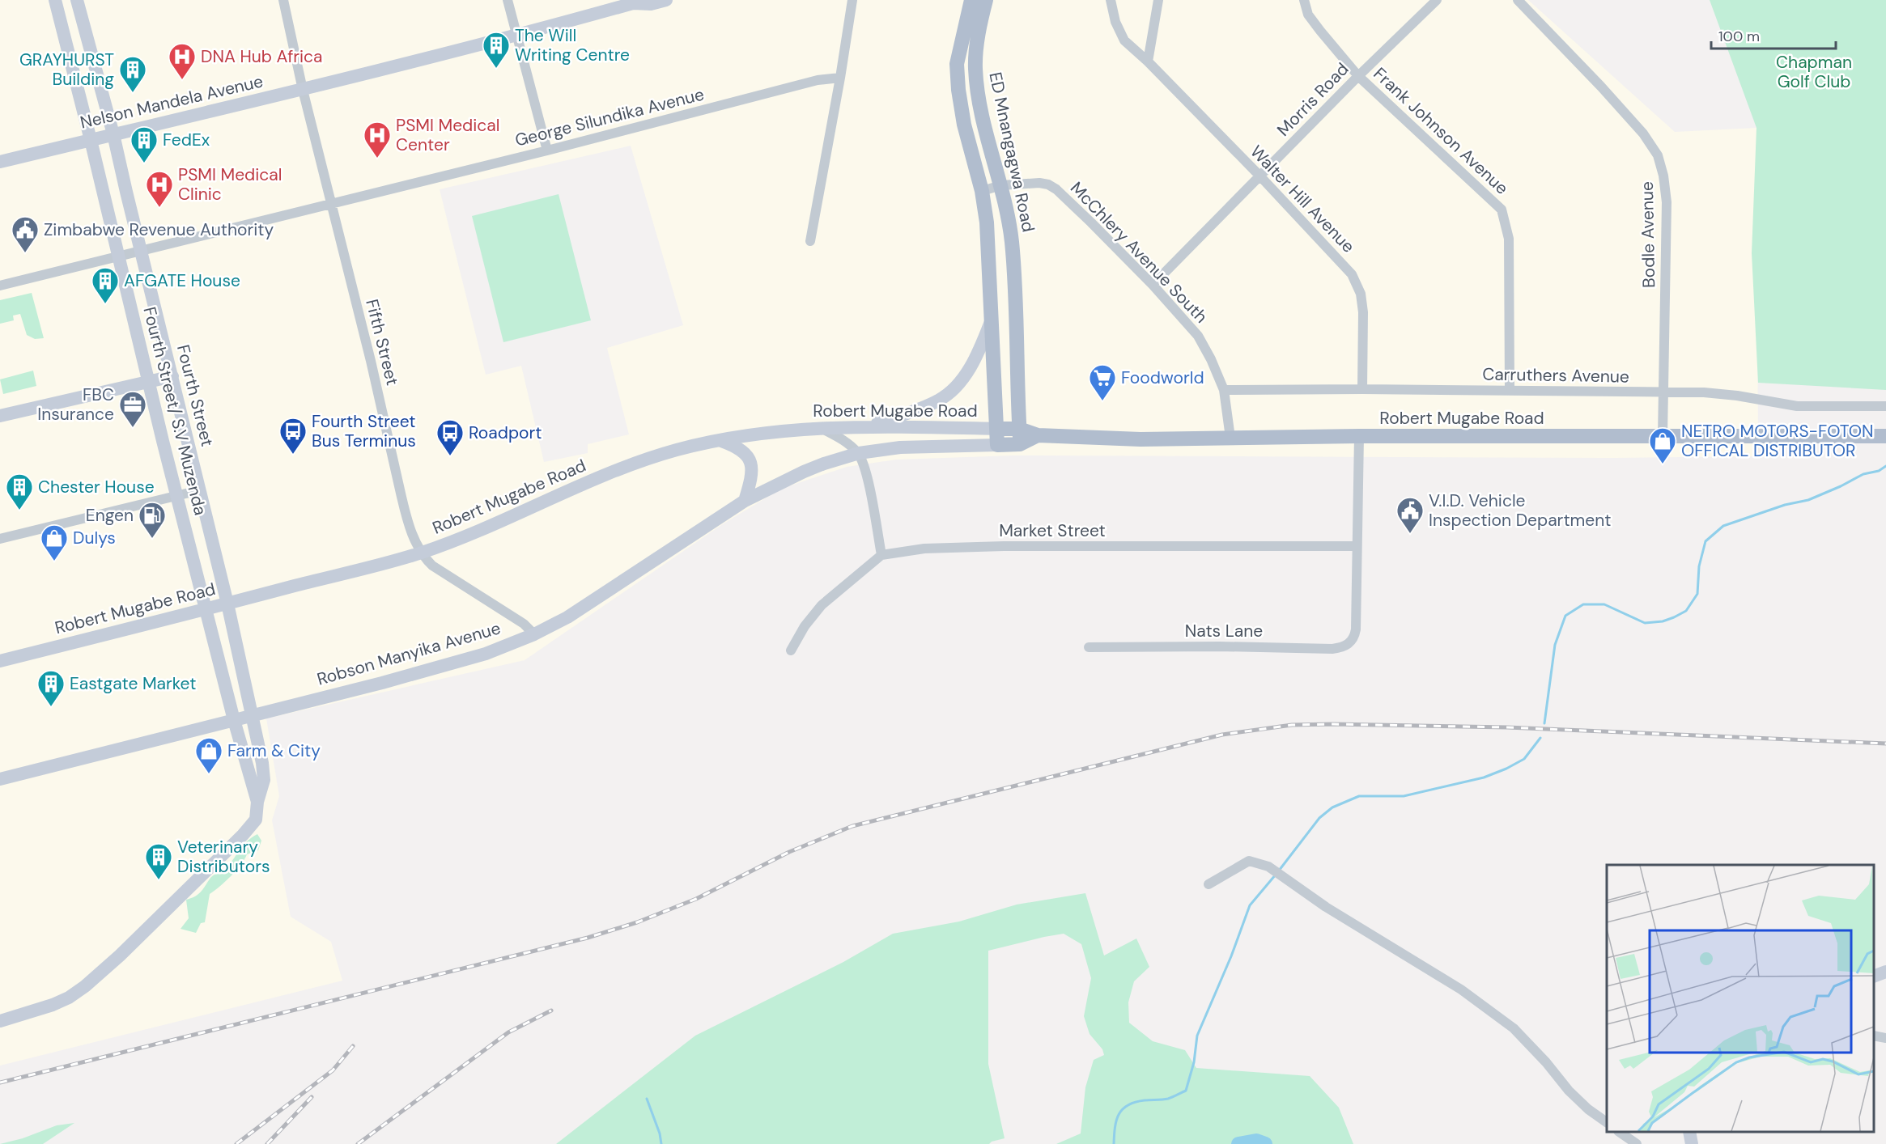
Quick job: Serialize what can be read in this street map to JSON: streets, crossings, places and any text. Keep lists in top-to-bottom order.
{
  "streets": {
    "main road": [
      "Nelson Mandela Avenue",
      "ED Mnangagwa Road",
      "Fourth Street",
      "Fourth Street/ S.V Muzenda",
      "Robert Mugabe Road",
      "Robson Manyika Avenue"
    ],
    "street": [
      "Morris Road",
      "George Silundika Avenue",
      "Frank Johnson Avenue",
      "Walter Hill Avenue",
      "Bodle Avenue",
      "McChlery Avenue South",
      "Fifth Street",
      "Carruthers Avenue",
      "Market Street",
      "Nats Lane"
    ]
  },
  "crossings": [
    ["Morris Road", "Frank Johnson Avenue"],
    ["Morris Road", "Walter Hill Avenue"],
    ["Morris Road", "McChlery Avenue South"],
    ["Nelson Mandela Avenue", "Fifth Street"],
    ["Nelson Mandela Avenue", "Fourth Street"],
    ["Nelson Mandela Avenue", "Fourth Street/ S.V Muzenda"],
    ["George Silundika Avenue", "Fifth Street"],
    ["George Silundika Avenue", "Fourth Street"],
    ["George Silundika Avenue", "Fourth Street/ S.V Muzenda"],
    ["Frank Johnson Avenue", "Carruthers Avenue"],
    ["ED Mnangagwa Road", "McChlery Avenue South"],
    ["ED Mnangagwa Road", "Robert Mugabe Road"],
    ["ED Mnangagwa Road", "Robson Manyika Avenue"],
    ["Walter Hill Avenue", "Carruthers Avenue"],
    ["Bodle Avenue", "Carruthers Avenue"],
    ["Bodle Avenue", "Robert Mugabe Road"],
    ["McChlery Avenue South", "Carruthers Avenue"],
    ["McChlery Avenue South", "Robert Mugabe Road"],
    ["Fifth Street", "Robert Mugabe Road"],
    ["Fifth Street", "Robson Manyika Avenue"],
    ["Fourth Street", "Fourth Street/ S.V Muzenda"],
    ["Fourth Street", "Robert Mugabe Road"],
    ["Fourth Street", "Robson Manyika Avenue"],
    ["Fourth Street/ S.V Muzenda", "Robert Mugabe Road"],
    ["Fourth Street/ S.V Muzenda", "Robson Manyika Avenue"],
    ["Robert Mugabe Road", "Robson Manyika Avenue"],
    ["Market Street", "Nats Lane"]
  ],
  "parks": ["Chapman Golf Club"],
  "places": {
    "building": [
      "The Will Writing Centre",
      "GRAYHURST Building",
      "FedEx",
      "AFGATE House",
      "Chester House",
      "Eastgate Market",
      "Veterinary Distributors"
    ],
    "hospital": ["DNA Hub Africa", "PSMI Medical Center", "PSMI Medical Clinic"],
    "public building": ["Zimbabwe Revenue Authority", "V.I.D. Vehicle Inspection Department"],
    "supermarket": ["Foodworld"],
    "office": ["FBC Insurance"],
    "bus stop": ["Fourth Street Bus Terminus", "Roadport"],
    "shop": ["NETRO MOTORS-FOTON OFFICAL DISTRIBUTOR", "Dulys", "Farm & City"],
    "fuel station": ["Engen"]
  },
  "scale_bar": "100 m"
}
